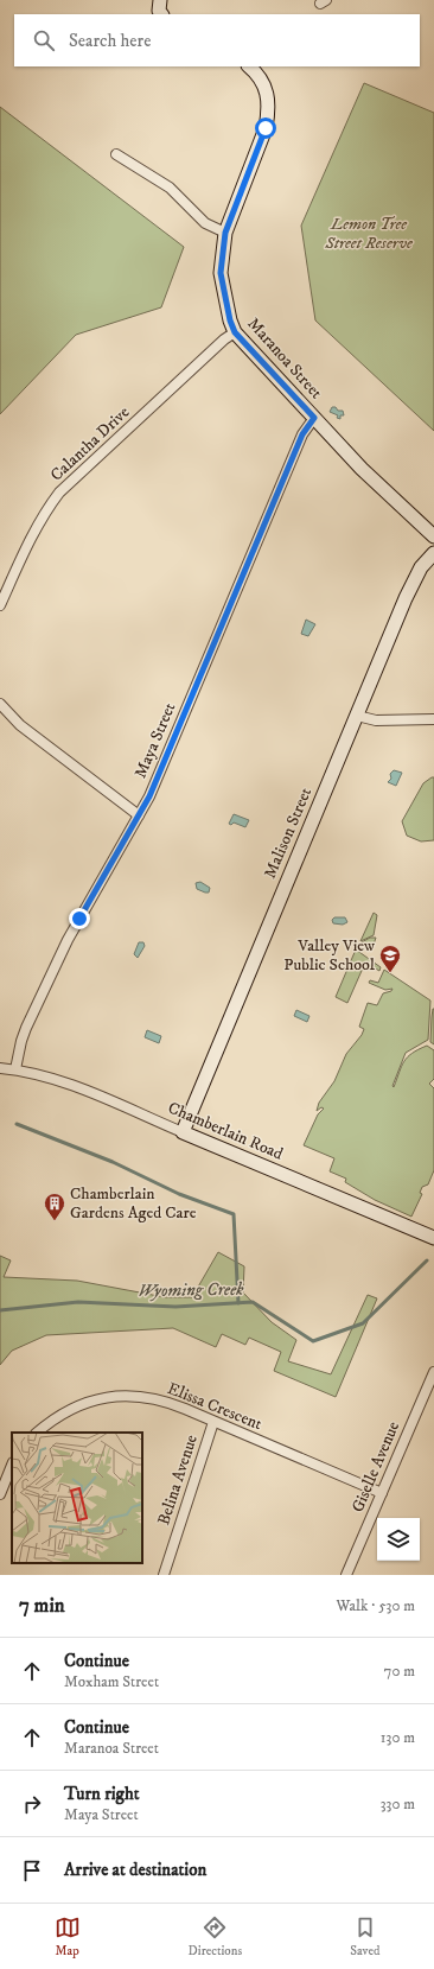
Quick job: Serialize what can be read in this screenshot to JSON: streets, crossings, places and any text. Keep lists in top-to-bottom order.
{
  "streets": {
    "street": [
      "Maranoa Street",
      "Calantha Drive",
      "Maya Street",
      "Malison Street",
      "Chamberlain Road",
      "Elissa Crescent",
      "Giselle Avenue",
      "Belina Avenue"
    ]
  },
  "crossings": [
    ["Maranoa Street", "Calantha Drive"],
    ["Maranoa Street", "Maya Street"],
    ["Maya Street", "Chamberlain Road"],
    ["Malison Street", "Chamberlain Road"],
    ["Elissa Crescent", "Giselle Avenue"],
    ["Elissa Crescent", "Belina Avenue"]
  ],
  "water": ["Wyoming Creek"],
  "parks": ["Lemon Tree Street Reserve"],
  "places": {
    "school or university": ["Valley View Public School"],
    "building": ["Chamberlain Gardens Aged Care"]
  },
  "page": {
    "search": "Search here",
    "heading": ["7 min", "Walk · 530 m"],
    "list": [
      ["Continue", "Moxham Street", "70 m"],
      ["Continue", "Maranoa Street", "130 m"],
      ["Turn right", "Maya Street", "330 m"],
      "Arrive at destination"
    ],
    "nav": ["Map", "Directions", "Saved"]
  }
}
